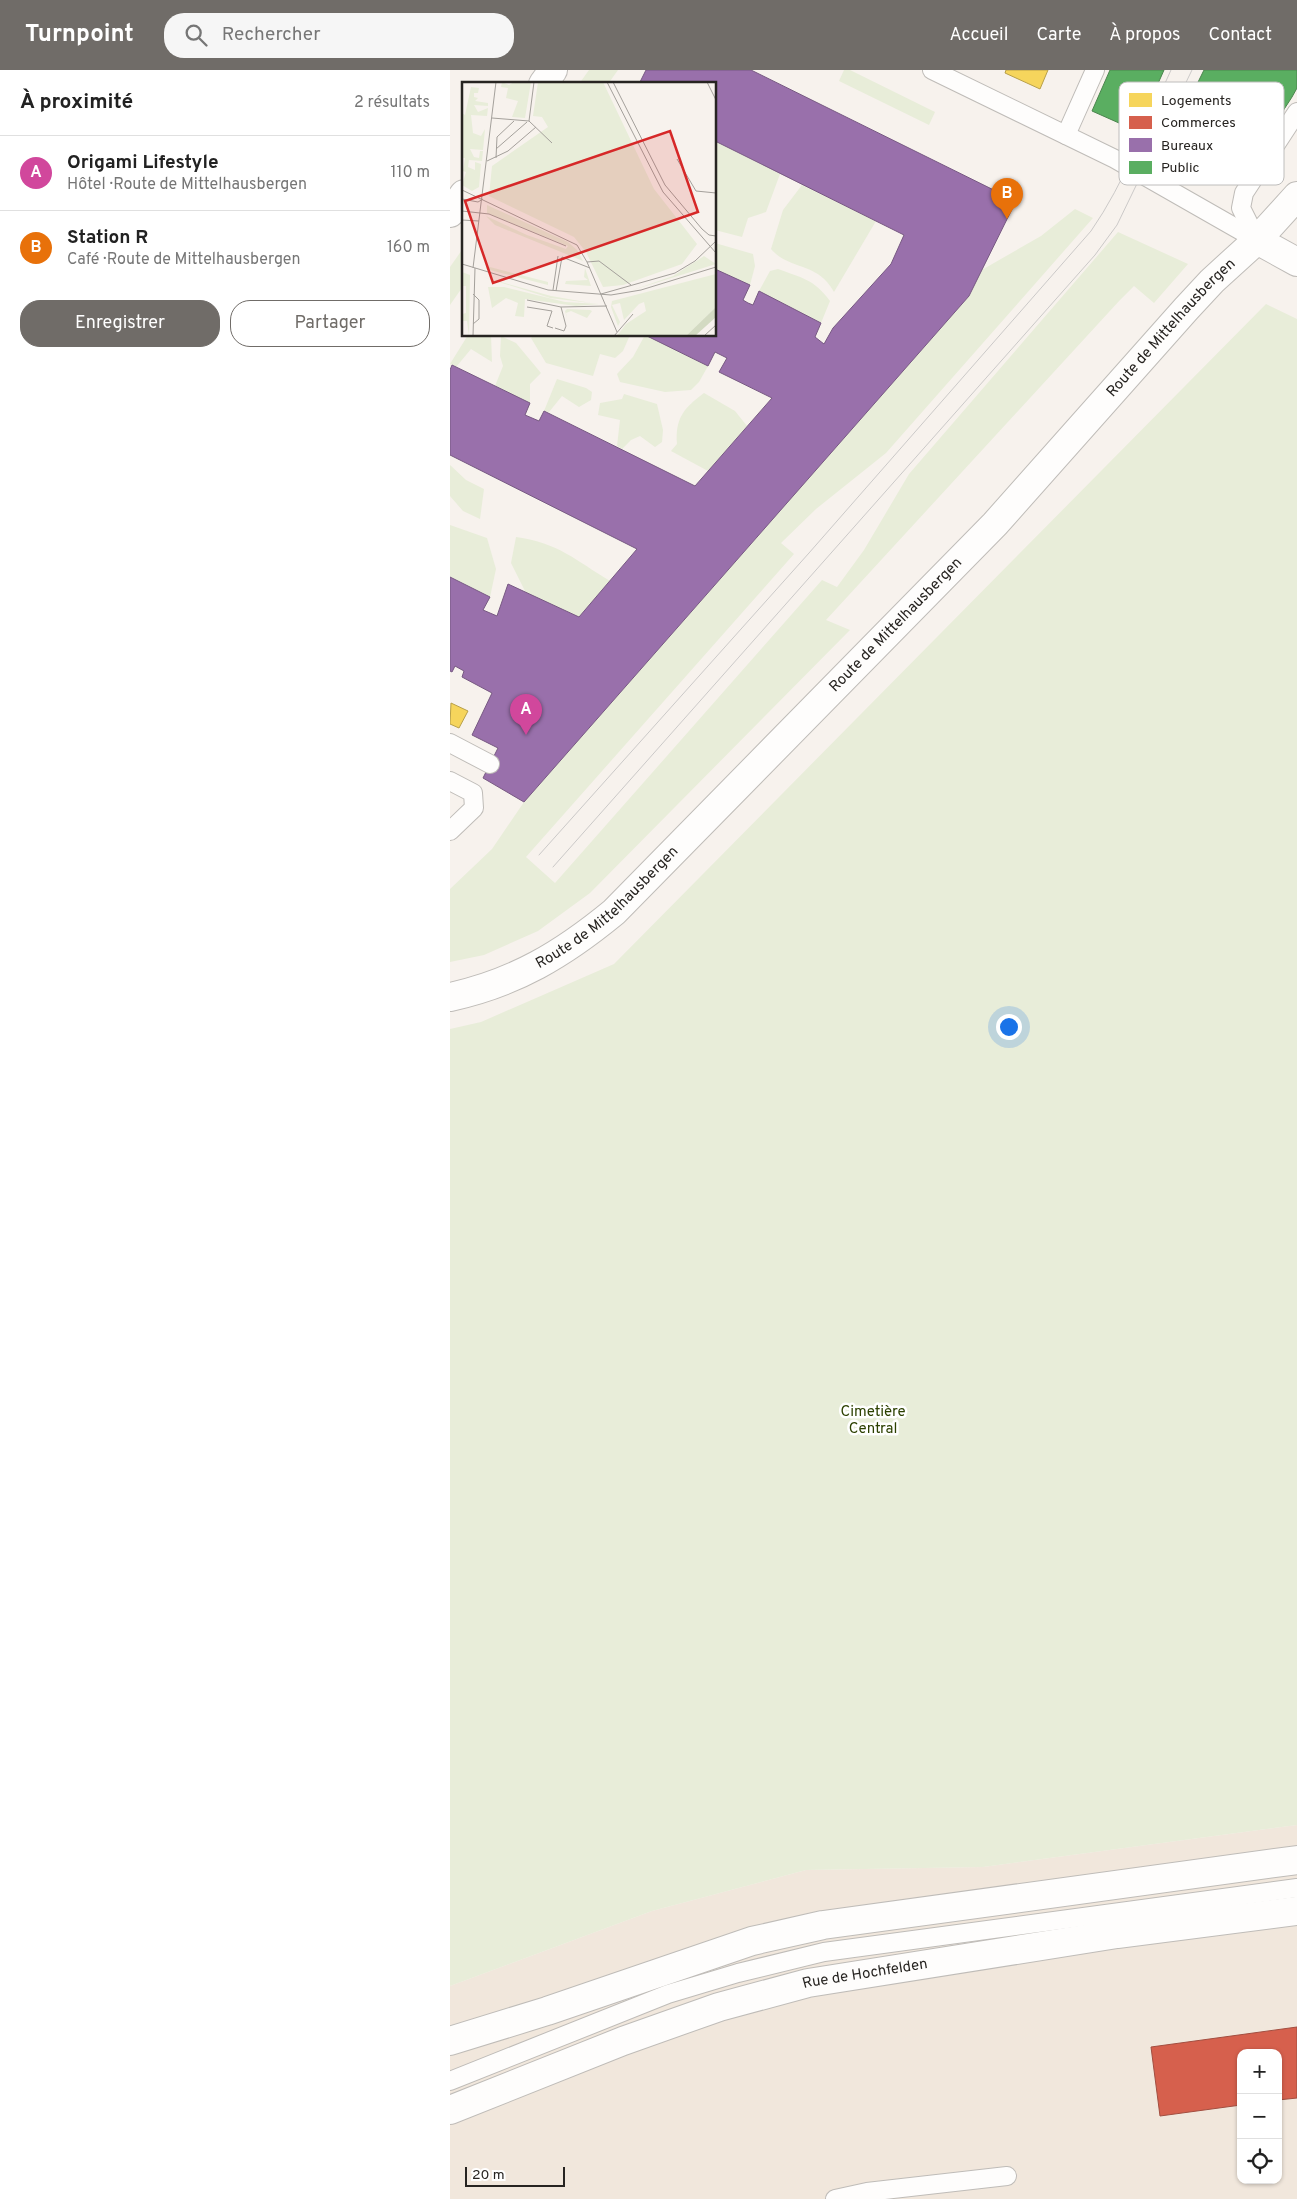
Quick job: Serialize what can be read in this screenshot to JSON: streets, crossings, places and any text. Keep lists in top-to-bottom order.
{
  "streets": {
    "main road": ["Route de Mittelhausbergen", "Rue de Hochfelden"]
  },
  "parks": ["Cimetière Central"],
  "legend": [
    "Logements",
    "Commerces",
    "Bureaux",
    "Public"
  ],
  "scale_bar": "20 m",
  "page": {
    "header": "Turnpoint",
    "search": "Rechercher",
    "nav": [
      "Accueil",
      "Carte",
      "À propos",
      "Contact"
    ],
    "heading": ["À proximité", "2 résultats"],
    "list": [
      {
        "mark": "A",
        "name": "Origami Lifestyle",
        "note": "Hôtel · Route de Mittelhausbergen",
        "value": "110 m"
      },
      {
        "mark": "B",
        "name": "Station R",
        "note": "Café · Route de Mittelhausbergen",
        "value": "160 m"
      }
    ],
    "pins": ["B", "A"],
    "buttons": ["Enregistrer", "Partager"],
    "map_buttons": ["+", "−"],
    "scale": "20 m"
  }
}
